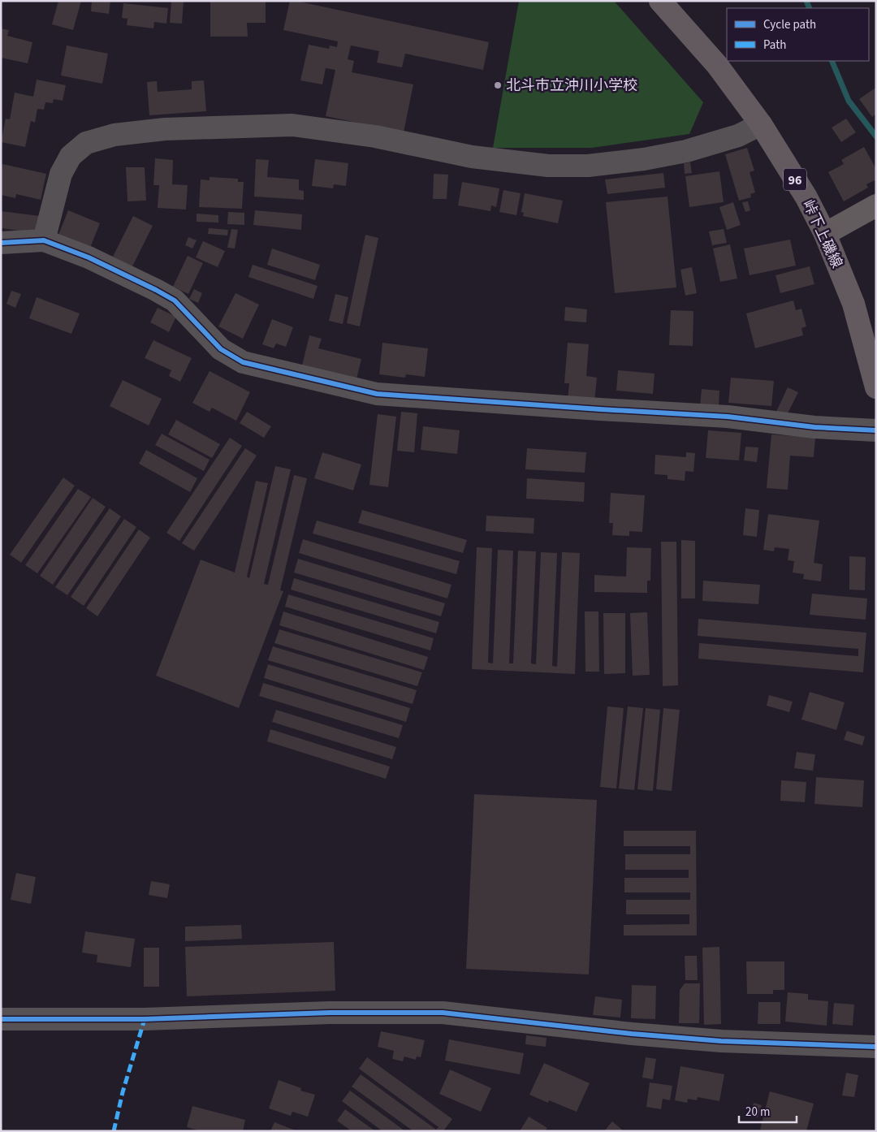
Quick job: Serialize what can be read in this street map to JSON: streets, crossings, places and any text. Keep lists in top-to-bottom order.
{
  "streets": {
    "main road": ["96", "峠下上磯線"]
  },
  "places": ["北斗市立沖川小学校"],
  "legend": ["Cycle path", "Path"],
  "scale_bar": "20 m"
}
